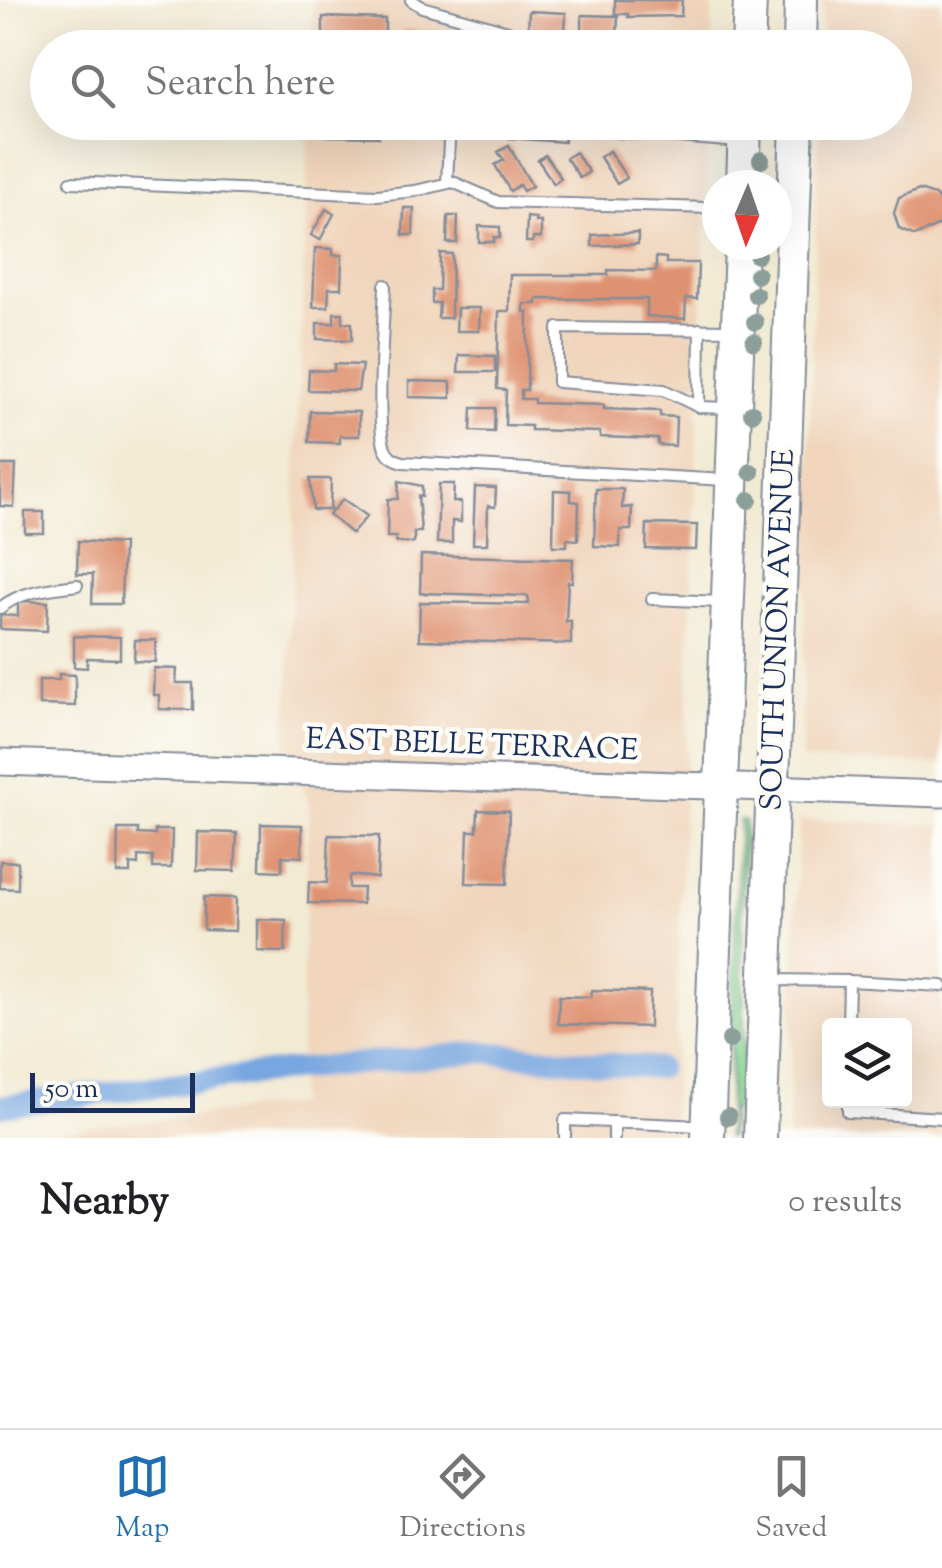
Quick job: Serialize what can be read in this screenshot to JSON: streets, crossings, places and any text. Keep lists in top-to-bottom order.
{
  "streets": {
    "main road": ["SOUTH UNION AVENUE"],
    "street": ["EAST BELLE TERRACE"]
  },
  "crossings": [
    ["SOUTH UNION AVENUE", "EAST BELLE TERRACE"]
  ],
  "scale_bar": "50 m",
  "north": "bottom",
  "page": {
    "search": "Search here",
    "scale": "50 m",
    "heading": ["Nearby", "0 results"],
    "nav": ["Map", "Directions", "Saved"]
  }
}
